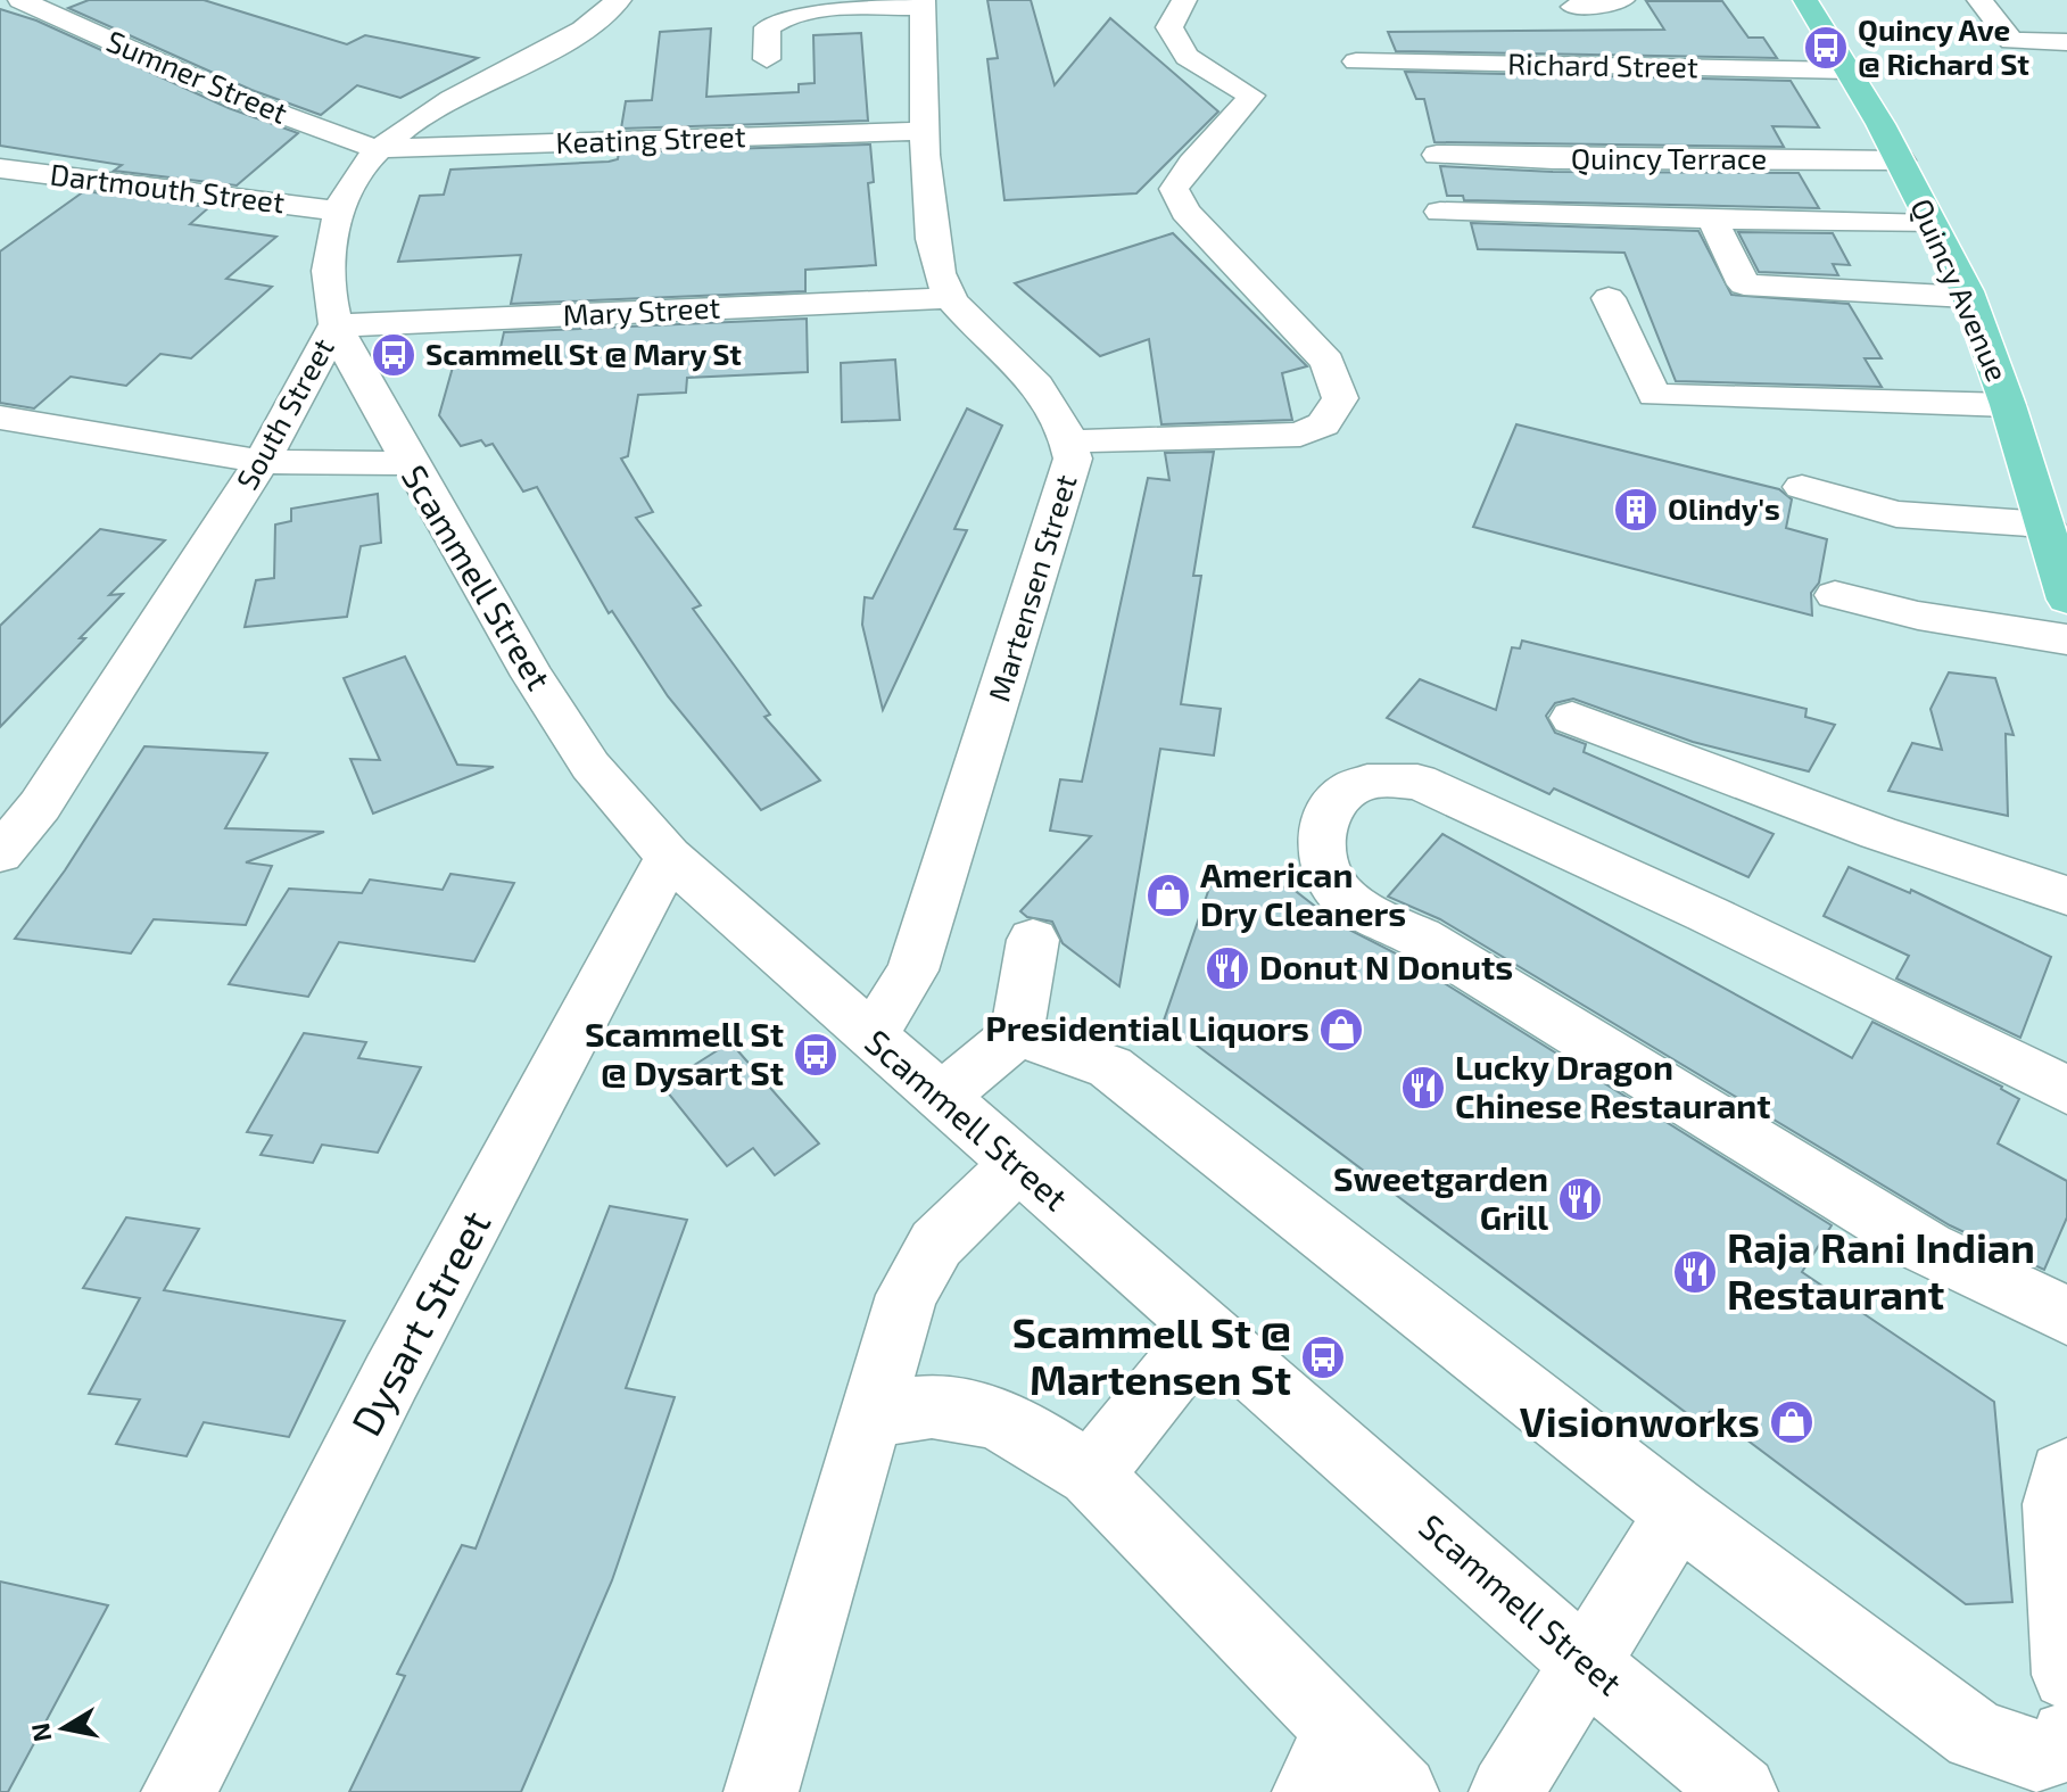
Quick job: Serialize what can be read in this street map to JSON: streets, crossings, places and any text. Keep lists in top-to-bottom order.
{
  "streets": {
    "main road": ["Quincy Avenue"],
    "street": [
      "Richard Street",
      "Sumner Street",
      "Keating Street",
      "Quincy Terrace",
      "Dartmouth Street",
      "Mary Street",
      "South Street",
      "Scammell Street",
      "Martensen Street",
      "Dysart Street"
    ]
  },
  "crossings": [
    ["Richard Street", "Quincy Avenue"],
    ["Sumner Street", "Keating Street"],
    ["Sumner Street", "South Street"],
    ["Keating Street", "South Street"],
    ["Keating Street", "Martensen Street"],
    ["Quincy Terrace", "Quincy Avenue"],
    ["Dartmouth Street", "South Street"],
    ["Mary Street", "South Street"],
    ["Mary Street", "Scammell Street"],
    ["Mary Street", "Martensen Street"],
    ["South Street", "Scammell Street"],
    ["Scammell Street", "Martensen Street"],
    ["Scammell Street", "Dysart Street"]
  ],
  "places": {
    "bus stop": [
      "Quincy Ave @ Richard St",
      "Scammell St @ Mary St",
      "Scammell St @ Dysart St",
      "Scammell St @ Martensen St"
    ],
    "building": ["Olindy's"],
    "shop": ["American Dry Cleaners", "Presidential Liquors", "Visionworks"],
    "restaurant": [
      "Donut N Donuts",
      "Lucky Dragon Chinese Restaurant",
      "Sweetgarden Grill",
      "Raja Rani Indian Restaurant"
    ]
  },
  "north": "left"
}
